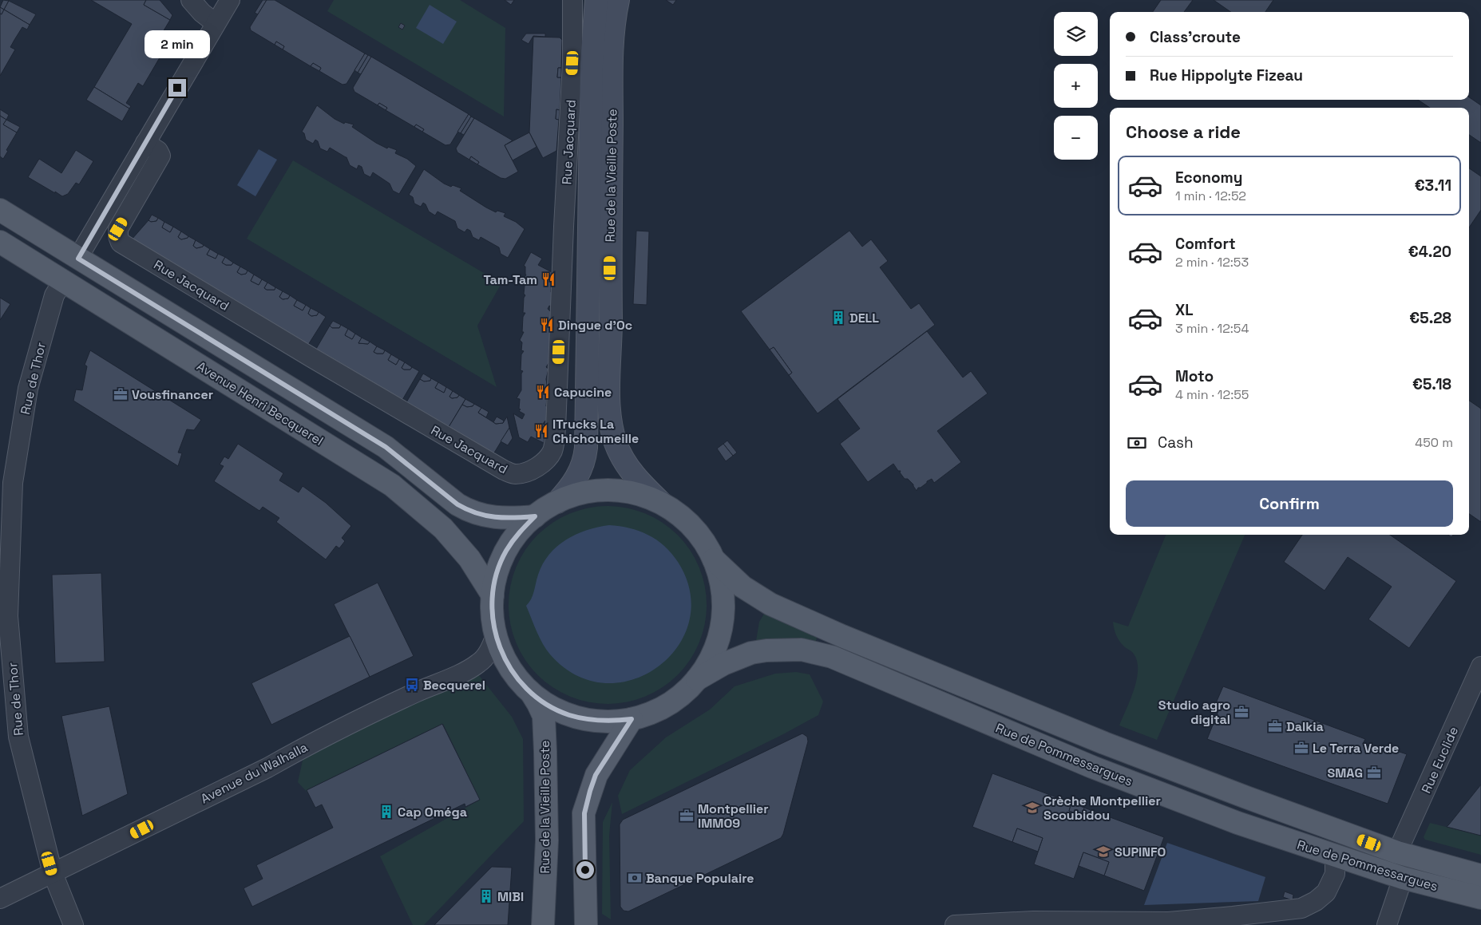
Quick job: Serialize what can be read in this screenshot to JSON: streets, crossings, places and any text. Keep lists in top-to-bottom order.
{
  "streets": {
    "main road": ["Rue de la Vieille Poste", "Avenue Henri Becquerel", "Rue de Pommessargues"],
    "street": [
      "Rue Jacquard",
      "Rue de Thor",
      "Rue Euclide",
      "Avenue du Walhalla"
    ]
  },
  "crossings": [
    ["Rue de Thor", "Avenue Henri Becquerel"],
    ["Rue de Thor", "Avenue du Walhalla"],
    ["Rue de Pommessargues", "Rue Euclide"]
  ],
  "places": {
    "restaurant": [
      "Tam-Tam",
      "Dingue d'Oc",
      "Capucine",
      "ITrucks La Chichoumeille"
    ],
    "building": ["DELL", "Cap Oméga", "MIBI"],
    "office": [
      "Vousfinancer",
      "Studio agro digital",
      "Dalkia",
      "Le Terra Verde",
      "SMAG",
      "Montpellier IMMO9"
    ],
    "bus stop": ["Becquerel"],
    "school or university": ["Crèche Montpellier Scoubidou", "SUPINFO"],
    "bank": ["Banque Populaire"]
  },
  "page": {
    "map_buttons": ["+", "−"],
    "banner": ["Class'croute", "Rue Hippolyte Fizeau"],
    "bubble": "2 min",
    "heading": "Choose a ride",
    "list": [
      {
        "name": "Economy",
        "note": "1 min · 12:52",
        "value": "€3.11"
      },
      {
        "name": "Comfort",
        "note": "2 min · 12:53",
        "value": "€4.20"
      },
      {
        "name": "XL",
        "note": "3 min · 12:54",
        "value": "€5.28"
      },
      {
        "name": "Moto",
        "note": "4 min · 12:55",
        "value": "€5.18"
      }
    ],
    "pay": ["Cash", "450 m"],
    "buttons": "Confirm"
  }
}
